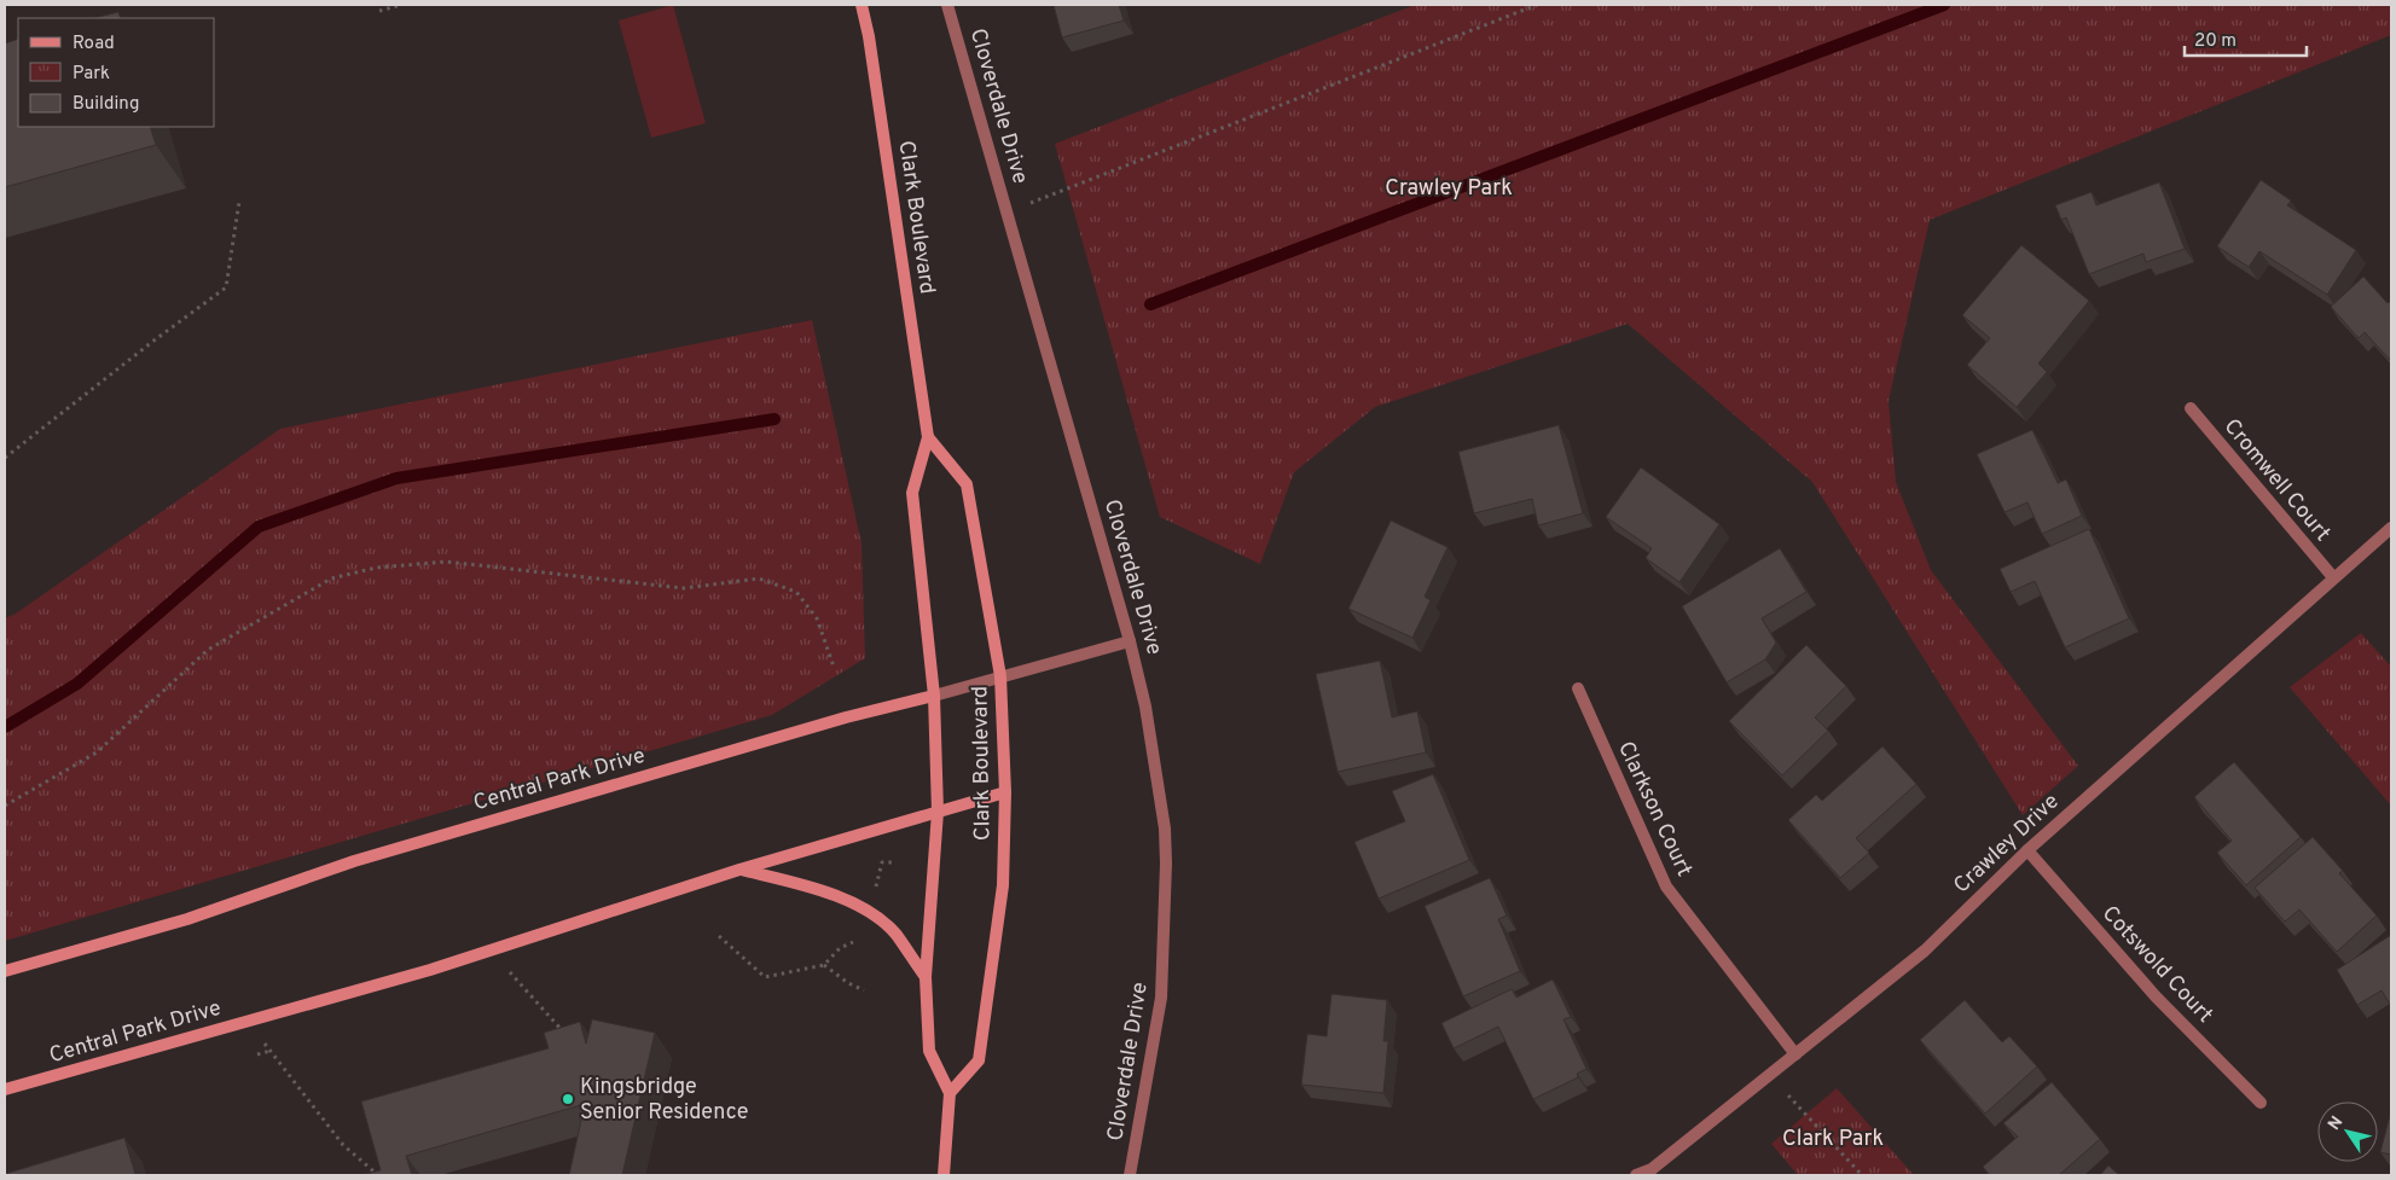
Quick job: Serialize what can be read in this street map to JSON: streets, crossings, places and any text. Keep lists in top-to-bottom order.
{
  "streets": {
    "street": [
      "Cloverdale Drive",
      "Clark Boulevard",
      "Cromwell Court",
      "Central Park Drive",
      "Clarkson Court",
      "Crawley Drive",
      "Cotswold Court"
    ]
  },
  "crossings": [
    ["Cloverdale Drive", "Central Park Drive"],
    ["Clark Boulevard", "Central Park Drive"],
    ["Cromwell Court", "Crawley Drive"],
    ["Clarkson Court", "Crawley Drive"],
    ["Crawley Drive", "Cotswold Court"]
  ],
  "parks": ["Crawley Park", "Clark Park"],
  "places": ["Kingsbridge Senior Residence"],
  "legend": ["Road", "Park", "Building"],
  "scale_bar": "20 m",
  "north": "top left"
}
